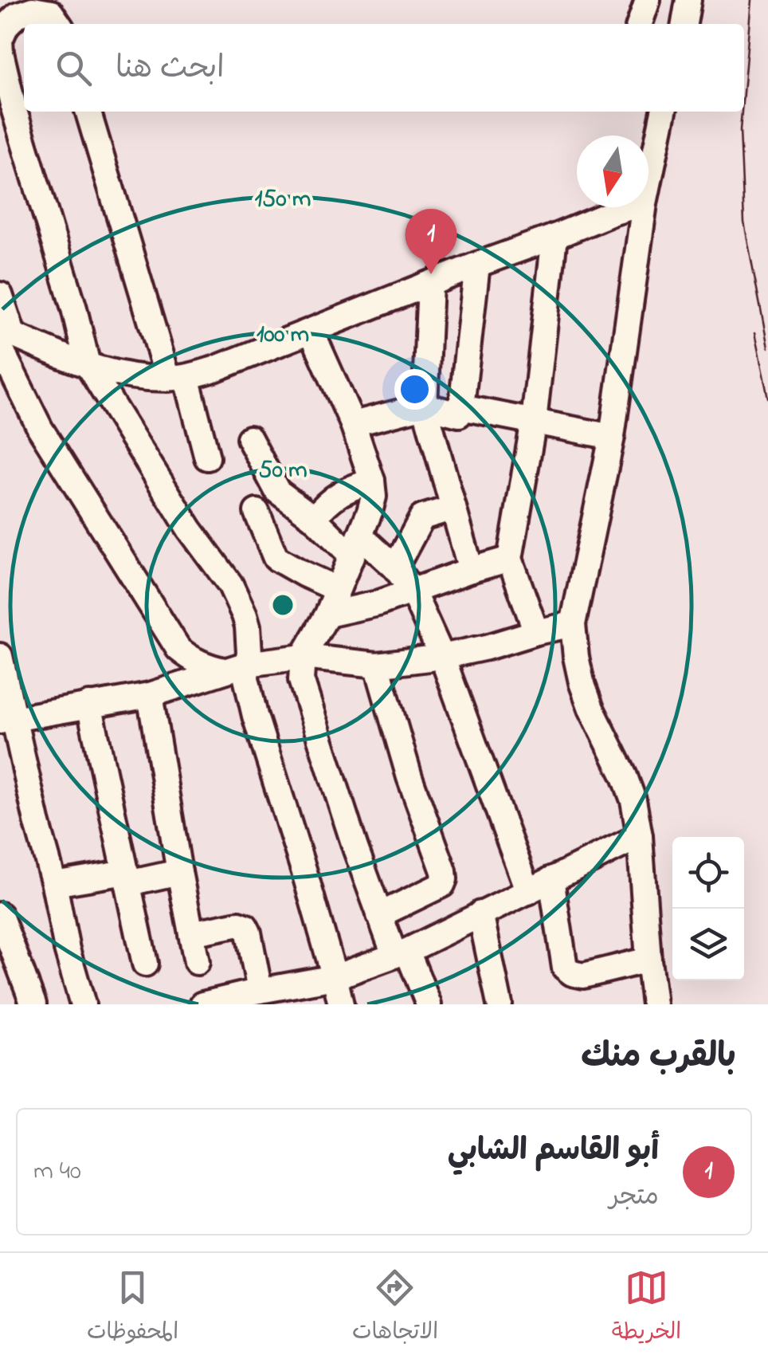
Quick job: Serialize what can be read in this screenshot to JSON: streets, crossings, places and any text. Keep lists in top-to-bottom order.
{
  "north": "bottom",
  "page": {
    "search": "ابحث هنا",
    "pins": "1",
    "heading": "بالقرب منك",
    "list": [
      {
        "mark": "1",
        "name": "أبو القاسم الشابي",
        "note": "متجر",
        "value": "40 m"
      }
    ],
    "nav": ["الخريطة", "الاتجاهات", "المحفوظات"]
  },
  "rings": ["150 m", "100 m", "50 m"]
}
